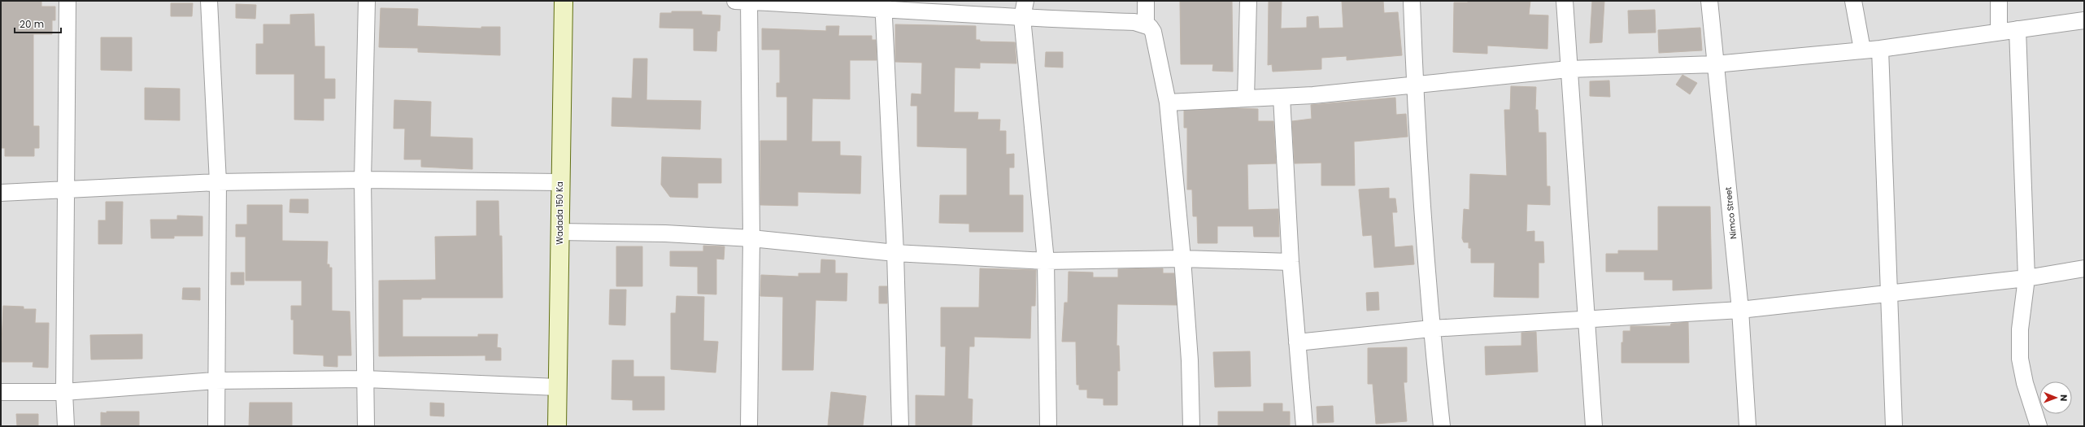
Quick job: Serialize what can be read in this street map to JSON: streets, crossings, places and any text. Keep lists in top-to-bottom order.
{
  "streets": {
    "street": ["Wadada 150 Ka", "Nimco Street"]
  },
  "scale_bar": "20 m",
  "north": "right"
}
